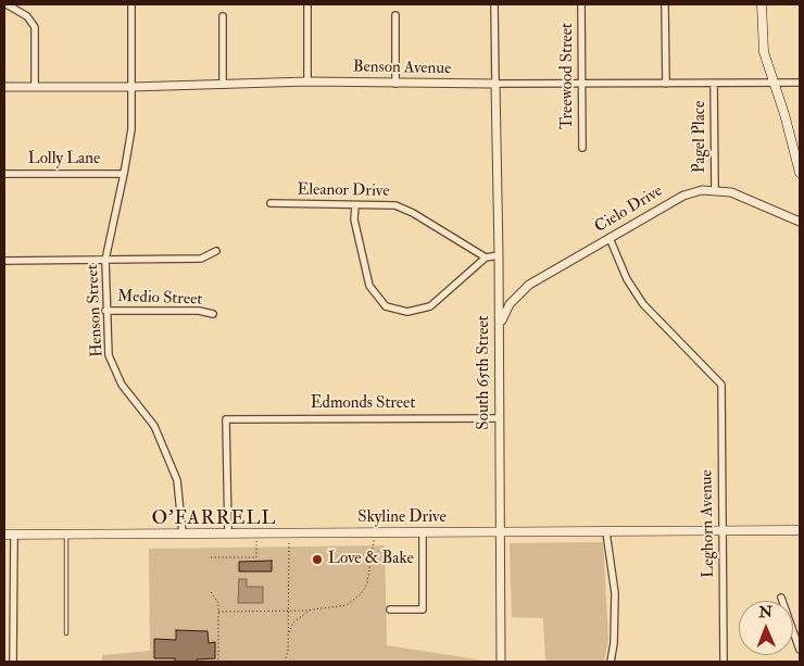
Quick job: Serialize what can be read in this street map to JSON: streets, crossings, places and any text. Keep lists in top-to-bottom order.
{
  "streets": {
    "main road": ["Skyline Drive"],
    "street": [
      "Benson Avenue",
      "Treewood Street",
      "Pagel Place",
      "Lolly Lane",
      "Eleanor Drive",
      "Cielo Drive",
      "Medio Street",
      "Henson Street",
      "South 65th Street",
      "Edmonds Street",
      "Leghorn Avenue"
    ]
  },
  "crossings": [
    ["Benson Avenue", "Treewood Street"],
    ["Benson Avenue", "Pagel Place"],
    ["Benson Avenue", "Henson Street"],
    ["Benson Avenue", "South 65th Street"],
    ["Pagel Place", "Cielo Drive"],
    ["Lolly Lane", "Henson Street"],
    ["Cielo Drive", "South 65th Street"],
    ["Cielo Drive", "Leghorn Avenue"],
    ["Medio Street", "Henson Street"],
    ["Henson Street", "Skyline Drive"],
    ["South 65th Street", "Edmonds Street"],
    ["South 65th Street", "Skyline Drive"],
    ["Edmonds Street", "Skyline Drive"],
    ["Skyline Drive", "Leghorn Avenue"]
  ],
  "districts": ["O'FARRELL"],
  "places": ["Love & Bake"],
  "north": "top"
}
